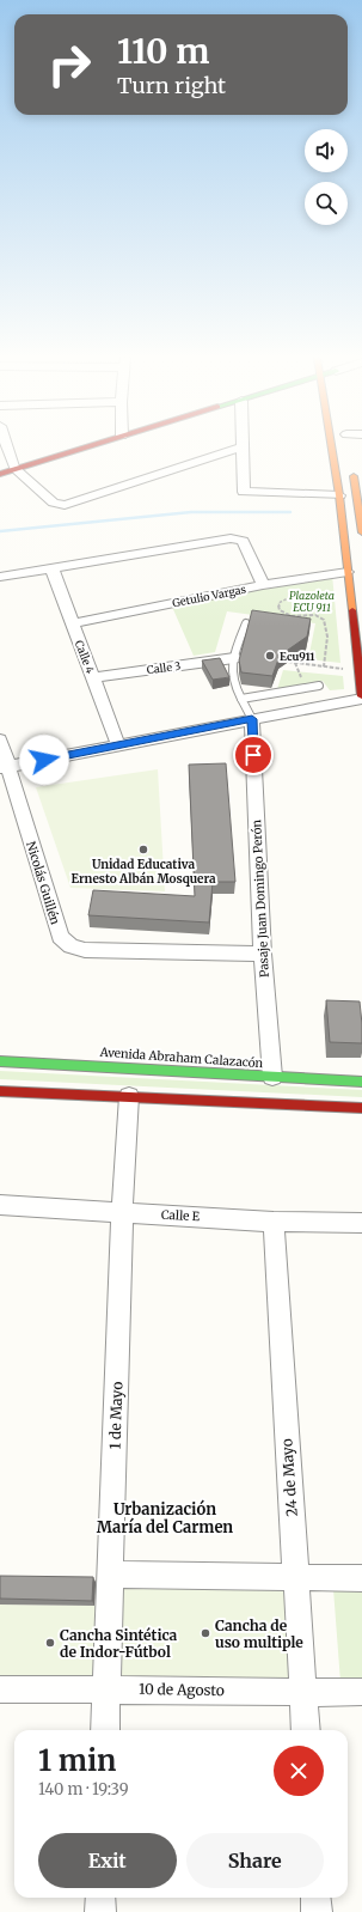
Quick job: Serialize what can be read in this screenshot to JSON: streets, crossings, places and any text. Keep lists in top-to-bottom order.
{
  "streets": {
    "main road": ["Avenida Abraham Calazacón"],
    "street": [
      "Getulio Vargas",
      "Calle 4",
      "Calle 3",
      "Nicolás Guillén",
      "Pasaje Juan Domingo Perón",
      "Calle E",
      "1 de Mayo",
      "24 de Mayo",
      "10 de Agosto"
    ]
  },
  "crossings": [
    ["Getulio Vargas", "Calle 4"],
    ["Calle 4", "Calle 3"],
    ["Nicolás Guillén", "Pasaje Juan Domingo Perón"],
    ["Pasaje Juan Domingo Perón", "Avenida Abraham Calazacón"],
    ["Calle E", "1 de Mayo"],
    ["Calle E", "24 de Mayo"],
    ["1 de Mayo", "10 de Agosto"],
    ["24 de Mayo", "10 de Agosto"]
  ],
  "districts": ["Urbanización María del Carmen"],
  "parks": ["Plazoleta ECU 911"],
  "places": [
    "Ecu911",
    "Unidad Educativa Ernesto Albán Mosquera",
    "Cancha de uso multiple",
    "Cancha Sintética de Indor-Fútbol"
  ],
  "page": {
    "turn": ["110 m", "Turn right"],
    "heading": ["1 min", "140 m · 19:39"],
    "buttons": ["Exit", "Share"]
  }
}
